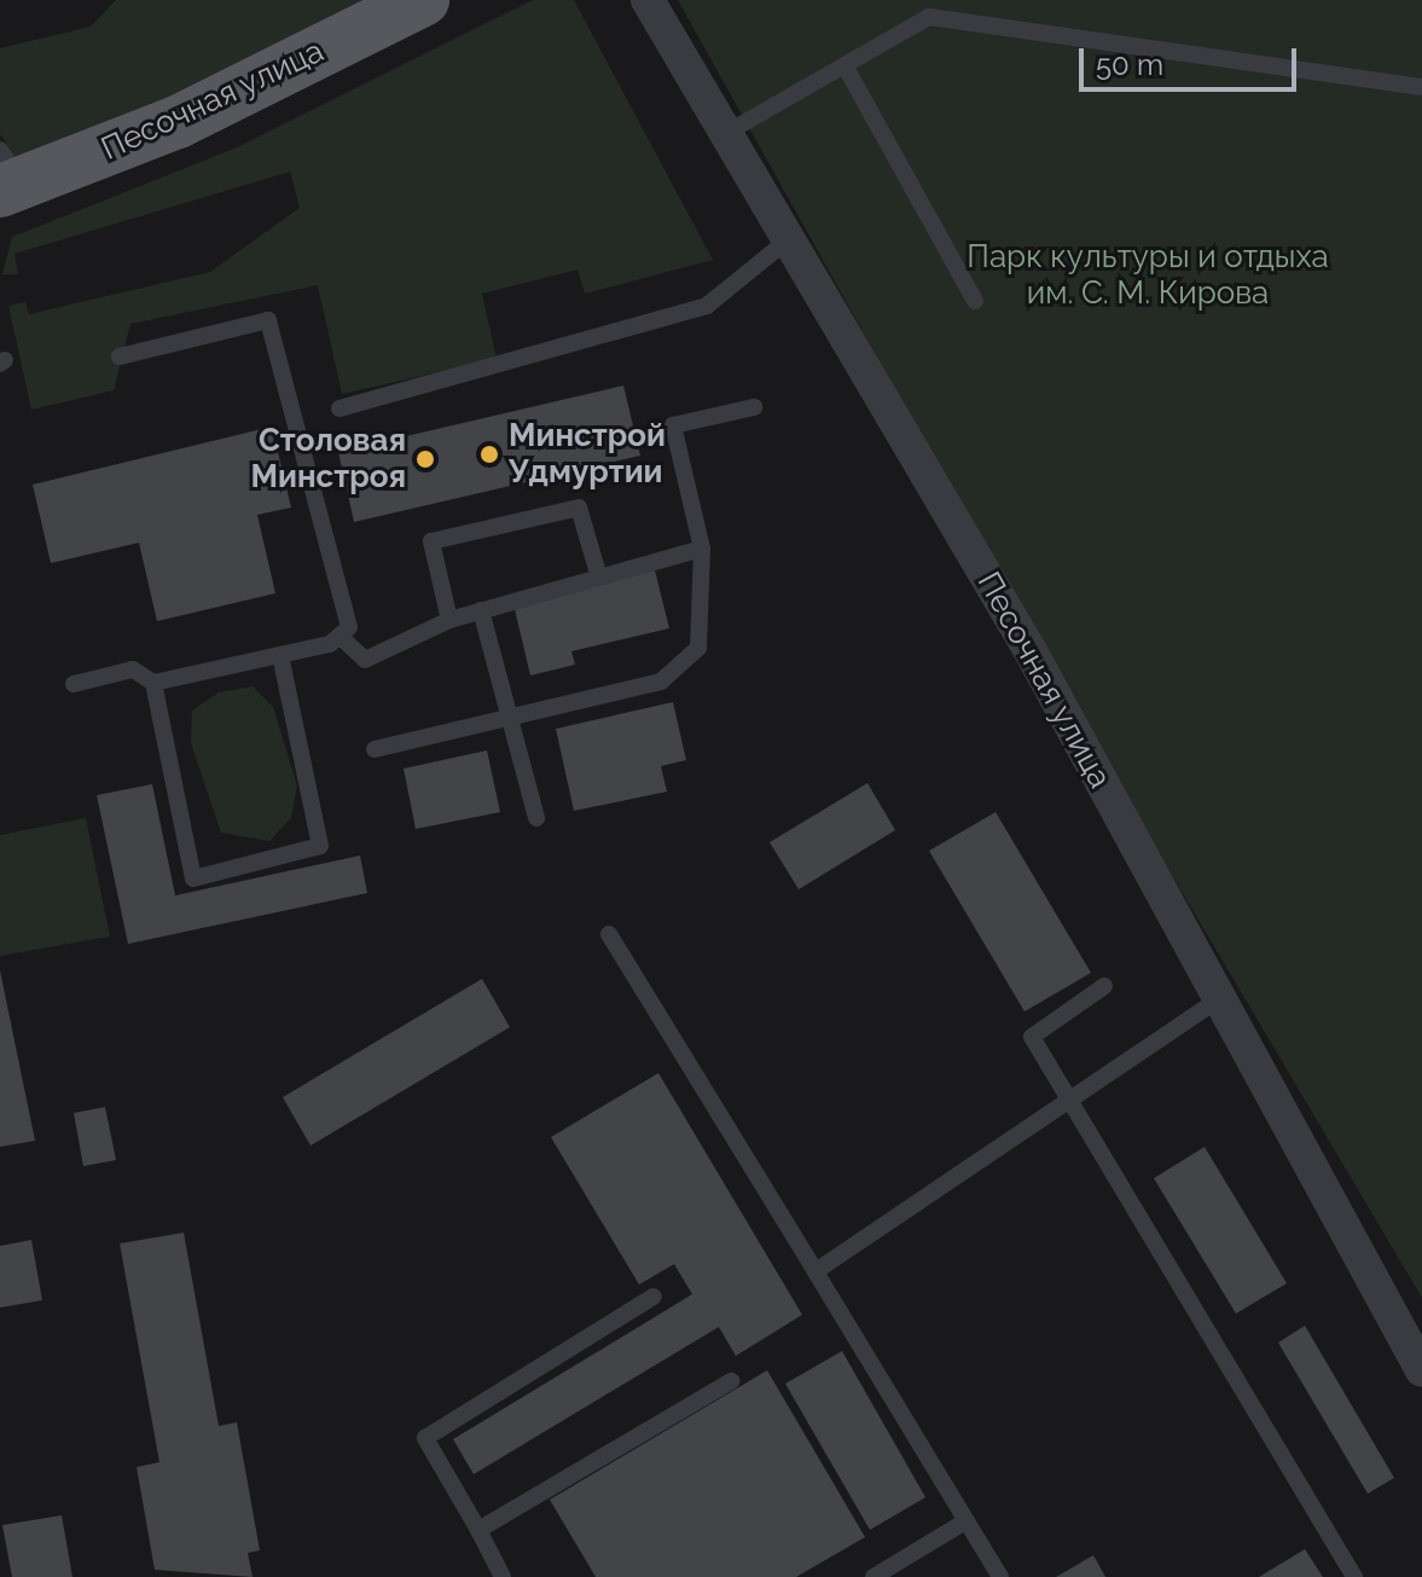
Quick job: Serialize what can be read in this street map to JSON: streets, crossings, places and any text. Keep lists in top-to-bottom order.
{
  "streets": {
    "main road": ["Песочная улица"]
  },
  "parks": ["Парк культуры и отдыха им. С. М. Кирова"],
  "places": ["Минстрой Удмуртии", "Столовая Минстроя"],
  "scale_bar": "50 m"
}
